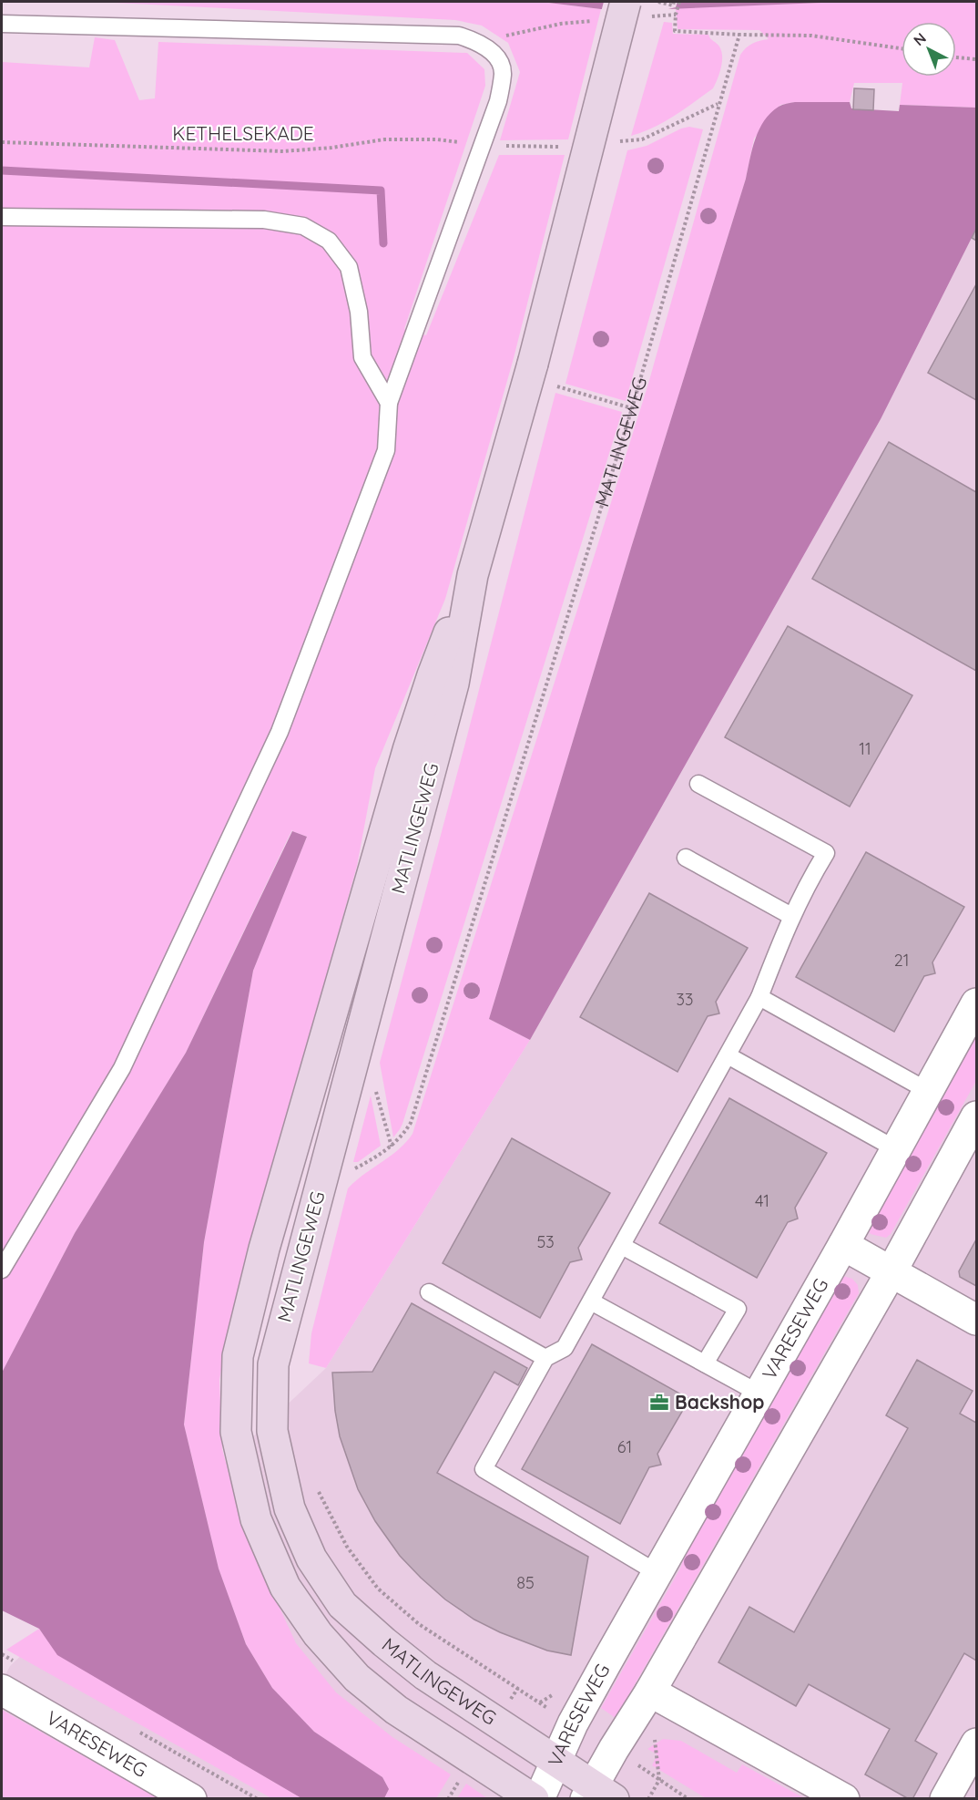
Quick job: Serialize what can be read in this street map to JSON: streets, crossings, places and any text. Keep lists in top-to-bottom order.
{
  "streets": {
    "main road": ["MATLINGEWEG"],
    "street": ["VARESEWEG"],
    "path": ["KETHELSEKADE"]
  },
  "crossings": [
    ["MATLINGEWEG", "VARESEWEG"]
  ],
  "places": {
    "office": ["Backshop"]
  },
  "house_numbers": [
    "11",
    "21",
    "33",
    "41",
    "53",
    "61",
    "85"
  ],
  "north": "top left"
}
